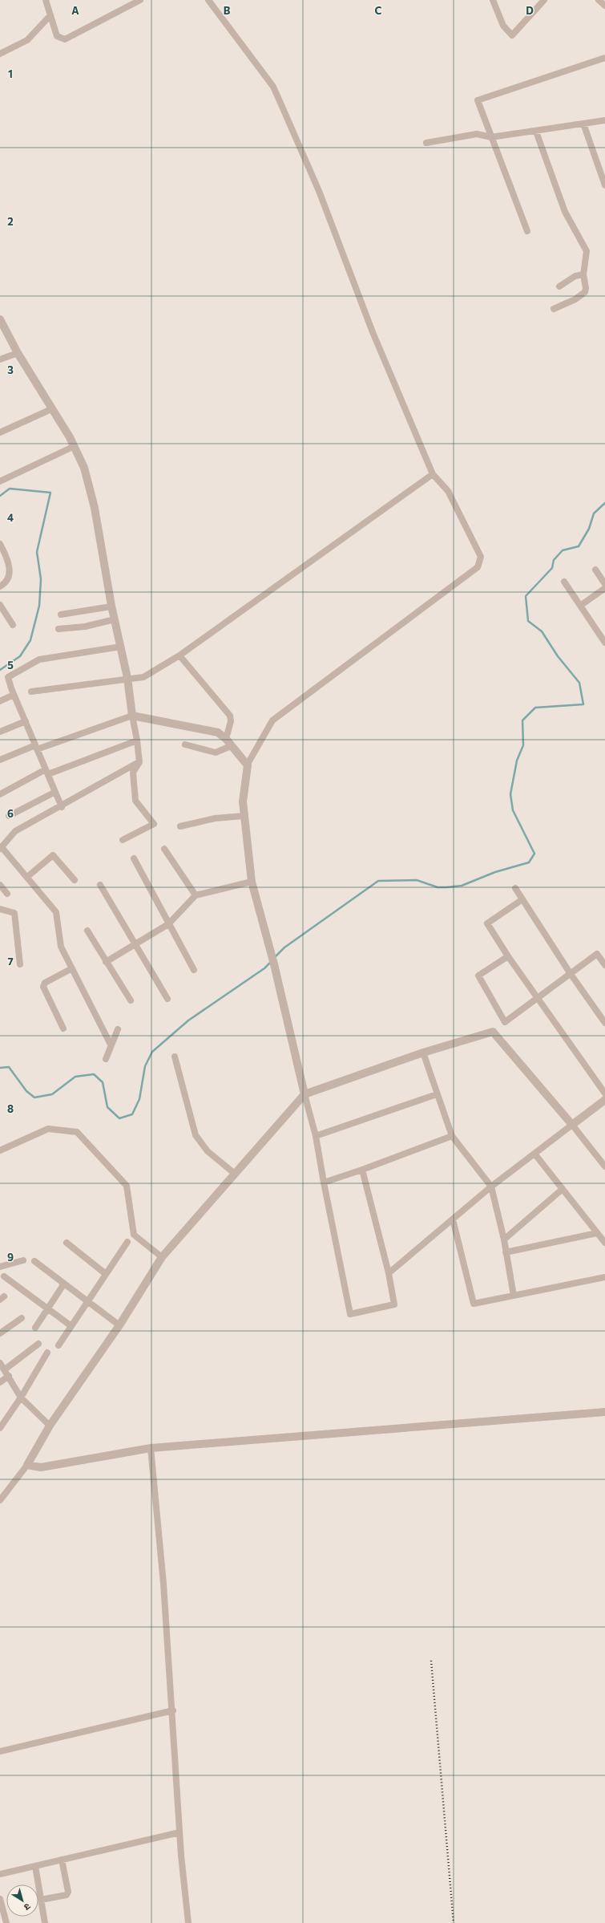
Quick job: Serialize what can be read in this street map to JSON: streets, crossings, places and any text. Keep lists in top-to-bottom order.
{
  "north": "bottom right",
  "grid": {
    "columns": [
      "A",
      "B",
      "C",
      "D"
    ],
    "rows": [
      "1",
      "2",
      "3",
      "4",
      "5",
      "6",
      "7",
      "8",
      "9"
    ]
  }
}
